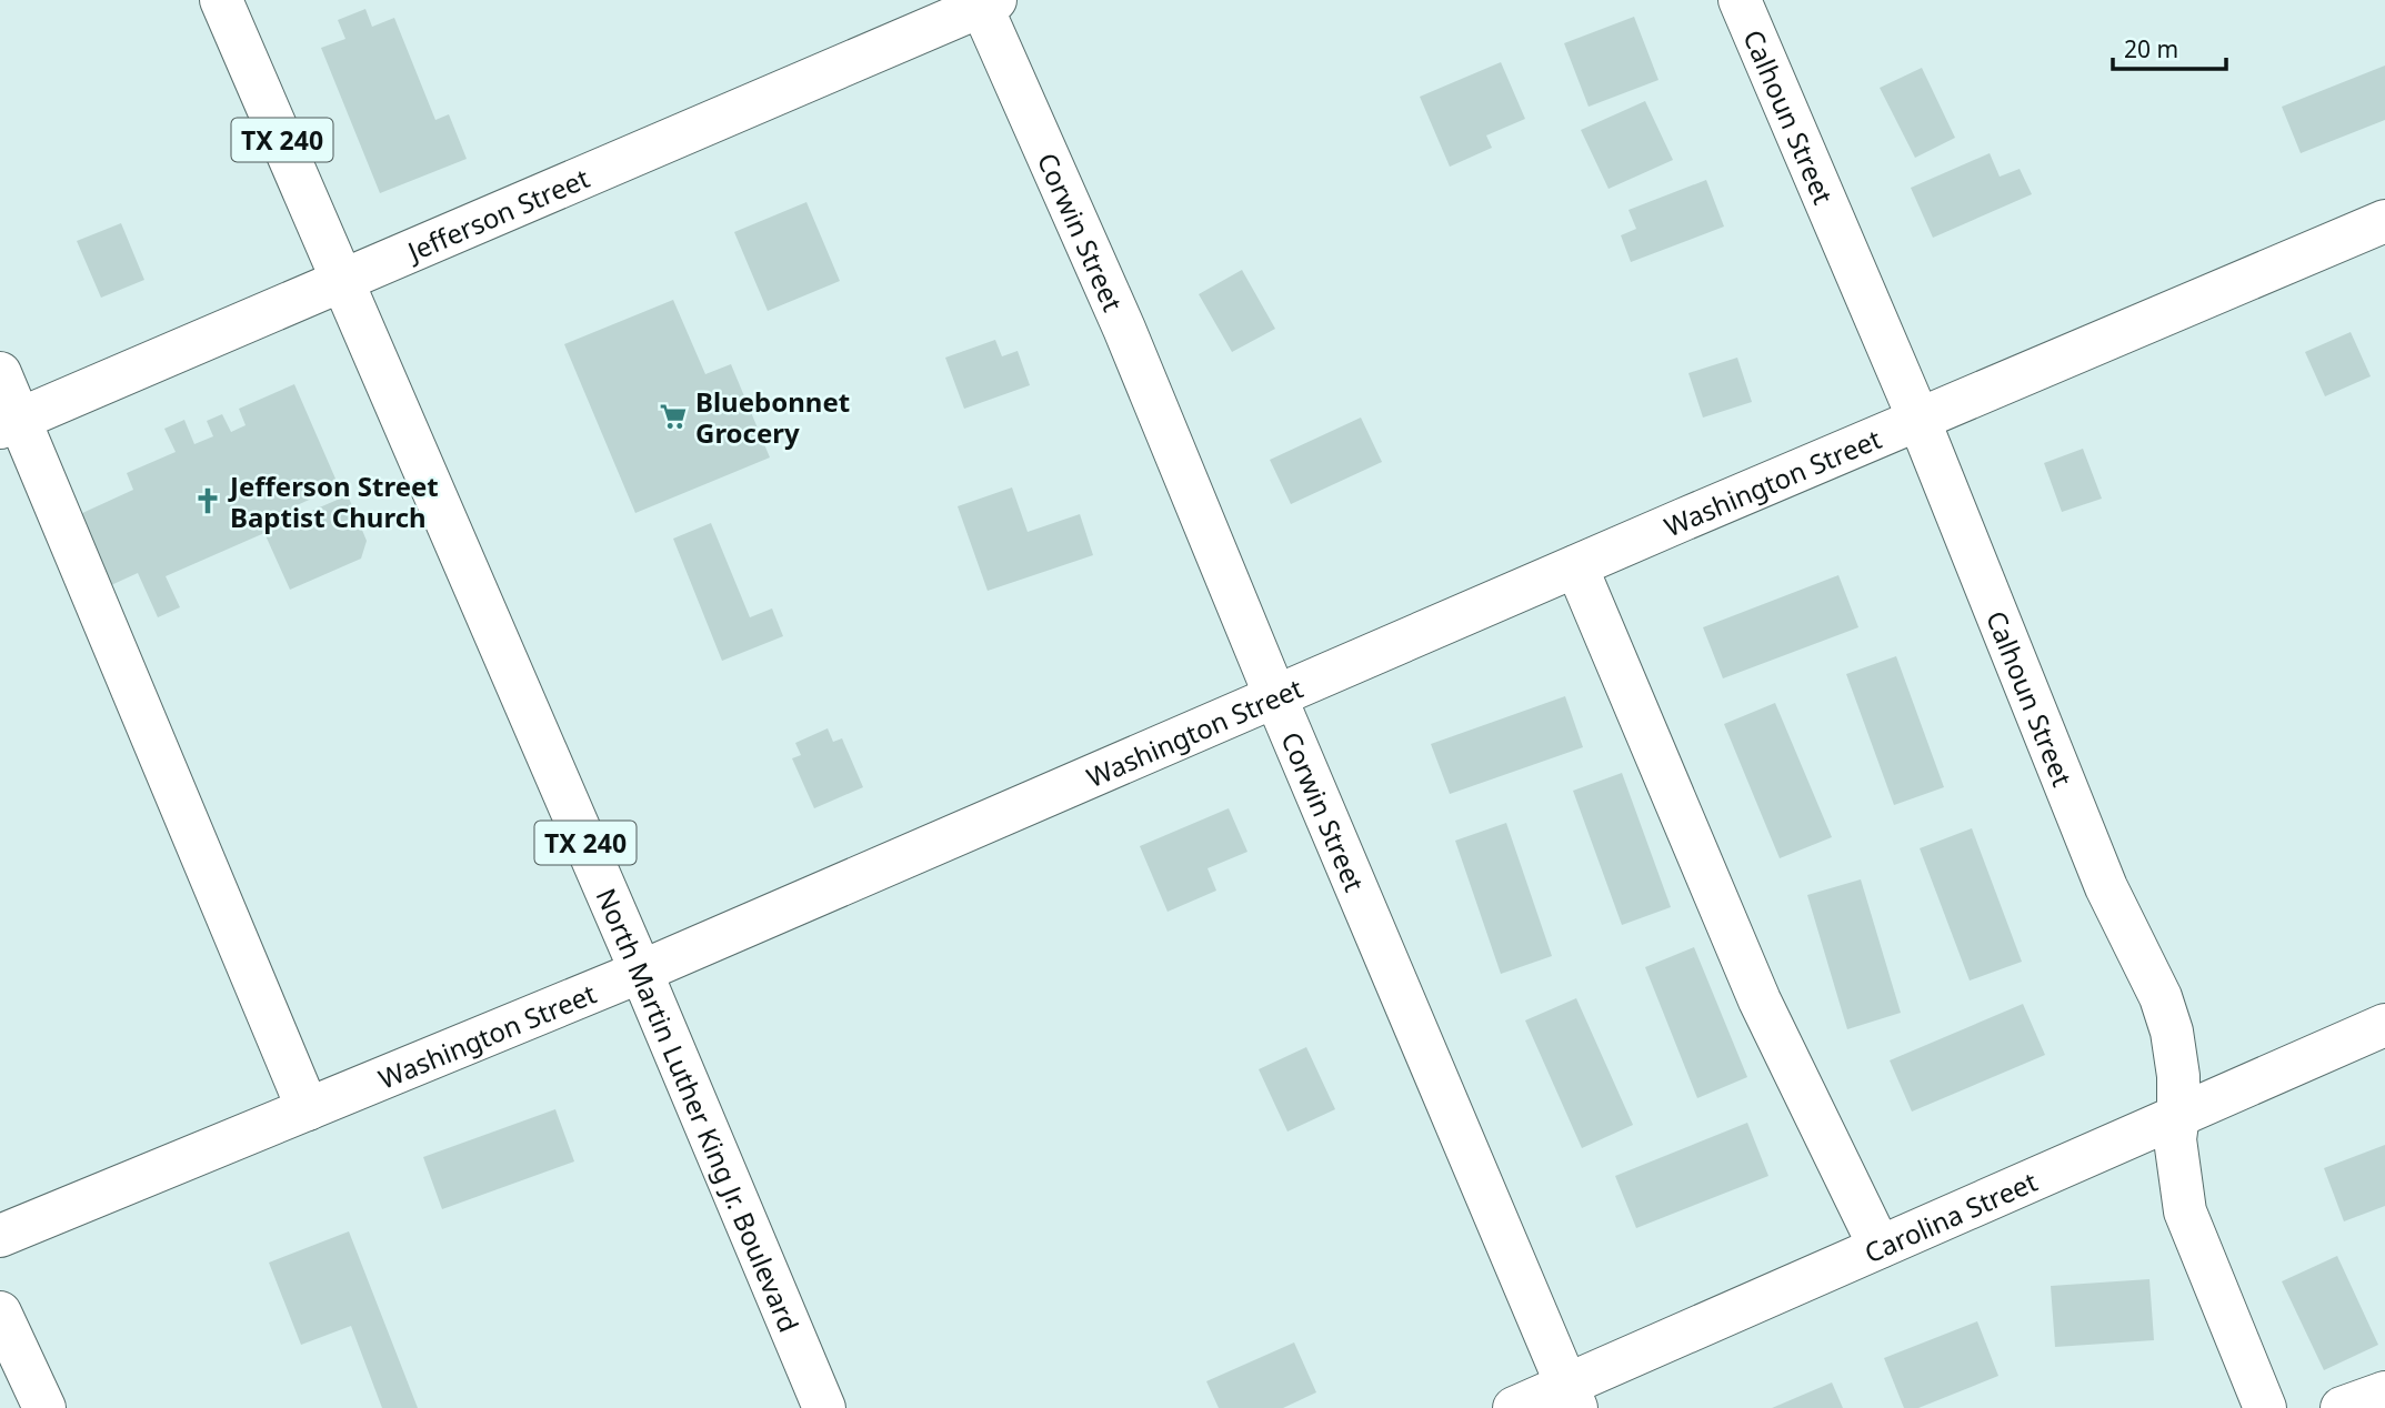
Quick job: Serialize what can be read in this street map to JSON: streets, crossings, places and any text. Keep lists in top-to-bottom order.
{
  "streets": {
    "street": [
      "Calhoun Street",
      "TX 240",
      "Jefferson Street",
      "Corwin Street",
      "Washington Street",
      "North Martin Luther King Jr. Boulevard",
      "Carolina Street"
    ]
  },
  "crossings": [
    ["Calhoun Street", "Washington Street"],
    ["Calhoun Street", "Carolina Street"],
    ["Jefferson Street", "Corwin Street"],
    ["Jefferson Street", "North Martin Luther King Jr. Boulevard"],
    ["Corwin Street", "Washington Street"],
    ["Corwin Street", "Carolina Street"],
    ["Washington Street", "North Martin Luther King Jr. Boulevard"]
  ],
  "places": {
    "supermarket": ["Bluebonnet Grocery"],
    "church": ["Jefferson Street Baptist Church"]
  },
  "scale_bar": "20 m"
}
